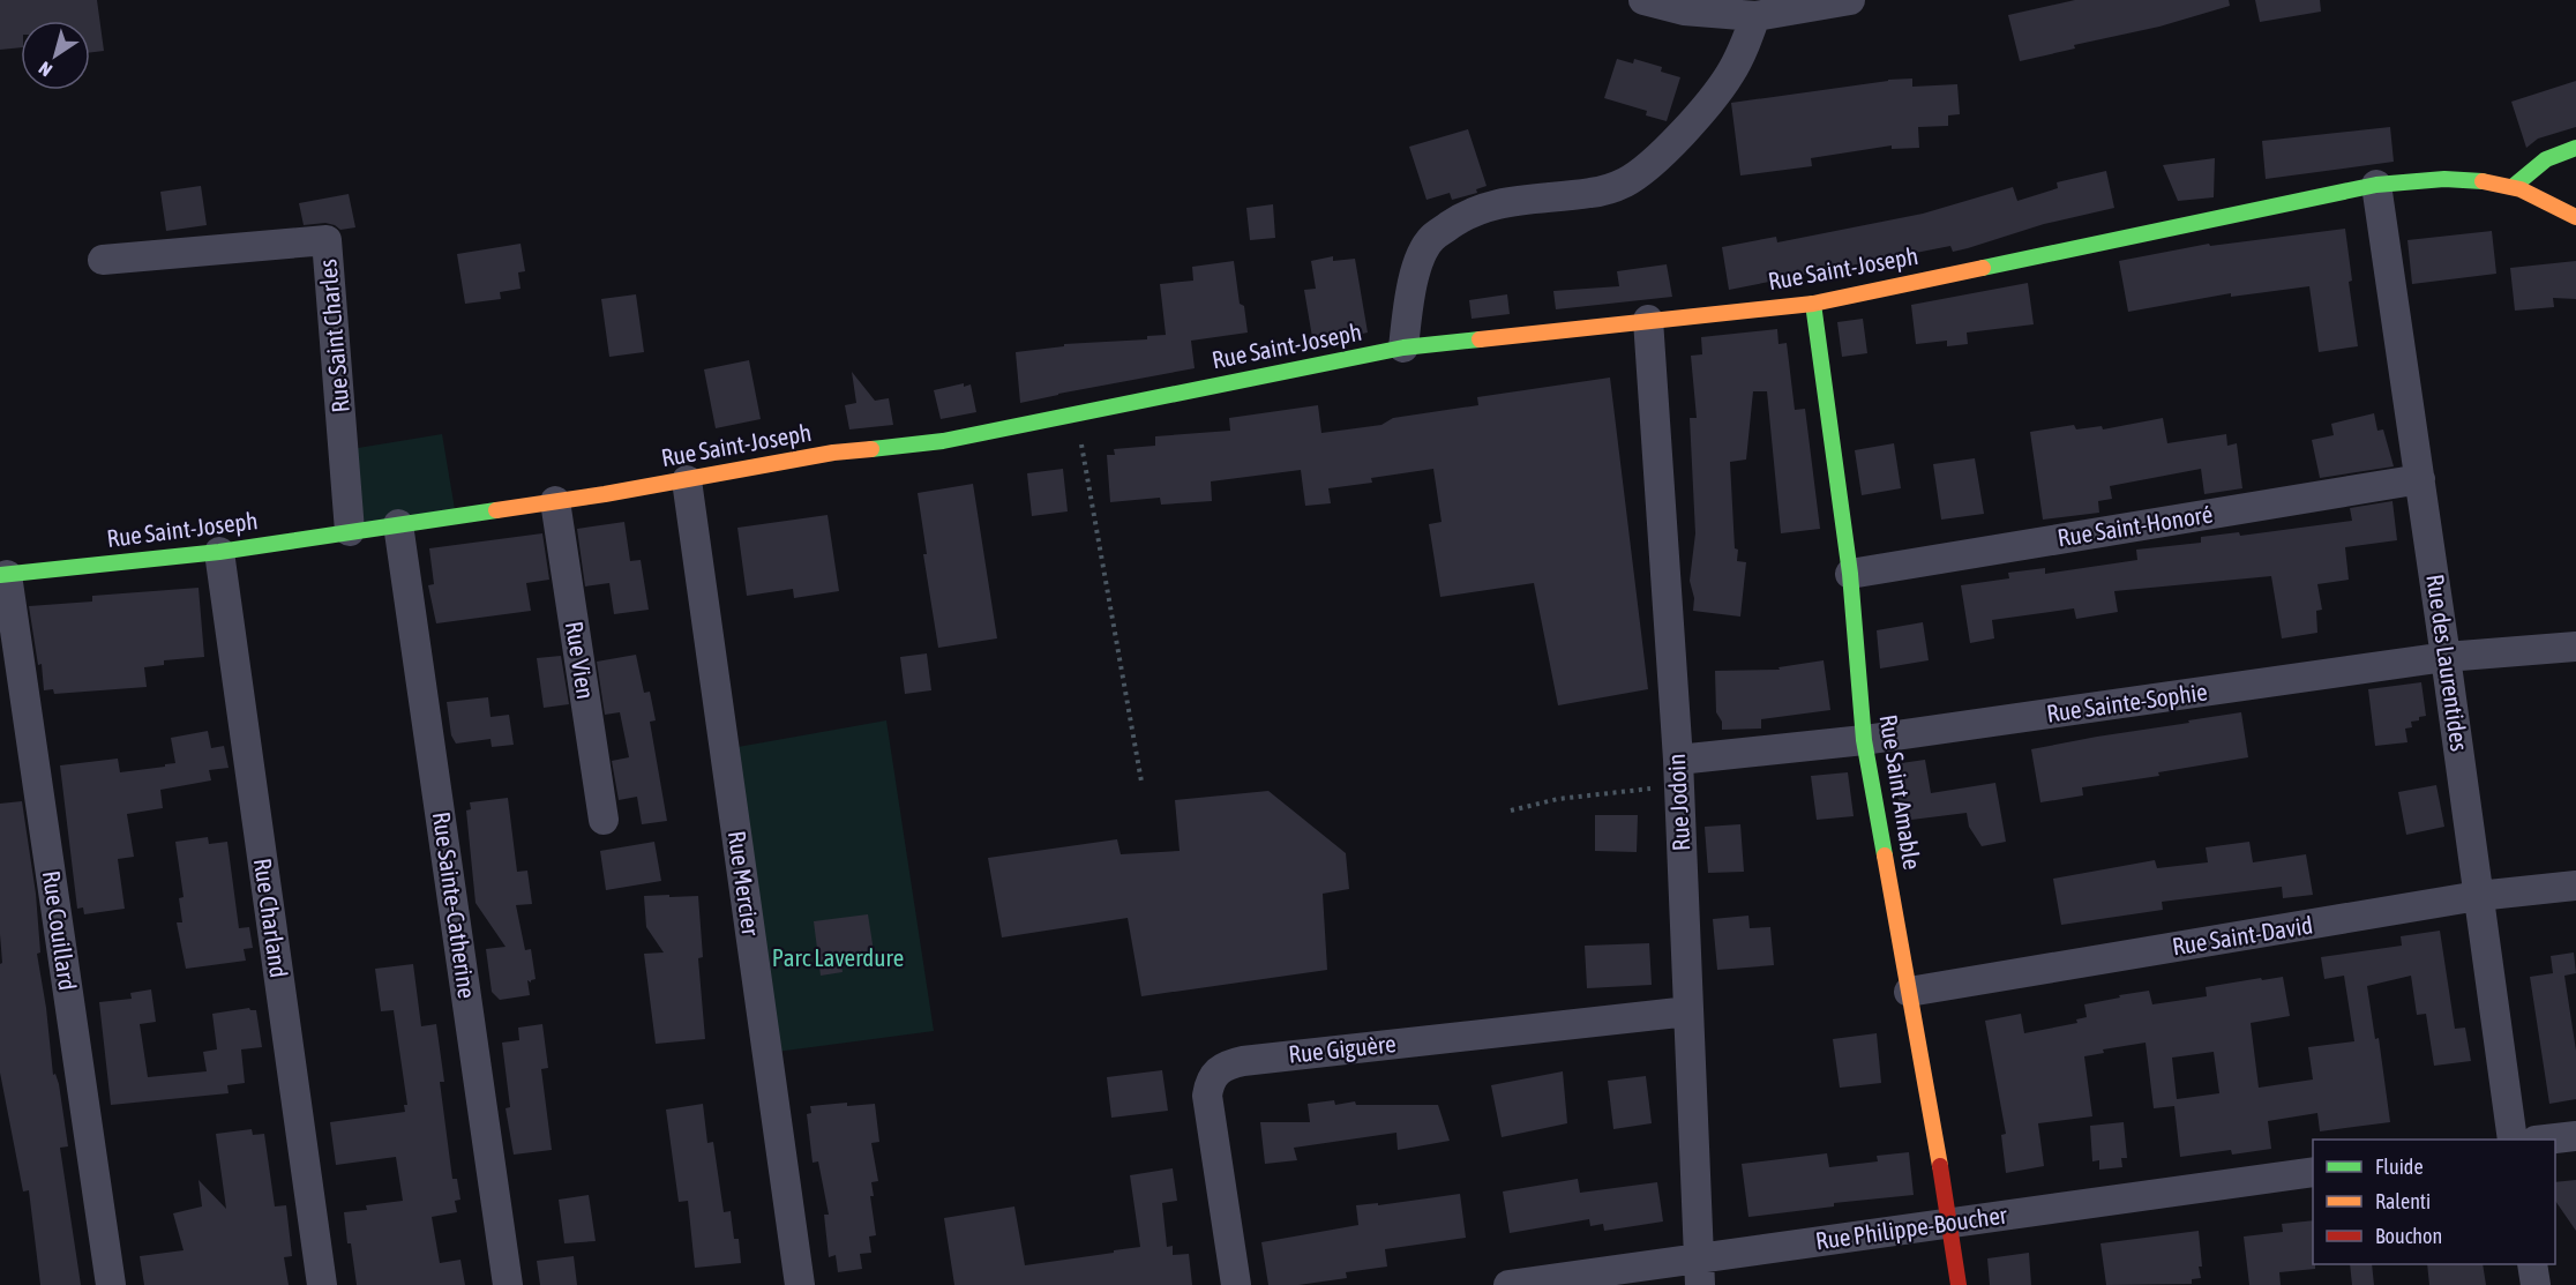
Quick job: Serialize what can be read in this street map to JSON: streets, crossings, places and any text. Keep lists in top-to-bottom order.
{
  "streets": {
    "street": [
      "Rue Saint-Joseph",
      "Rue Saint Charles",
      "Rue Saint-Honoré",
      "Rue Vien",
      "Rue des Laurentides",
      "Rue Sainte-Sophie",
      "Rue Saint Amable",
      "Rue Jodoin",
      "Rue Mercier",
      "Rue Sainte-Catherine",
      "Rue Charland",
      "Rue Couillard",
      "Rue Saint-David",
      "Rue Giguère",
      "Rue Philippe-Boucher"
    ]
  },
  "crossings": [
    ["Rue Saint-Joseph", "Rue Saint Charles"],
    ["Rue Saint-Joseph", "Rue Vien"],
    ["Rue Saint-Joseph", "Rue des Laurentides"],
    ["Rue Saint-Joseph", "Rue Saint Amable"],
    ["Rue Saint-Joseph", "Rue Jodoin"],
    ["Rue Saint-Joseph", "Rue Mercier"],
    ["Rue Saint-Joseph", "Rue Sainte-Catherine"],
    ["Rue Saint-Joseph", "Rue Charland"],
    ["Rue Saint-Joseph", "Rue Couillard"],
    ["Rue Saint-Honoré", "Rue des Laurentides"],
    ["Rue Saint-Honoré", "Rue Saint Amable"],
    ["Rue des Laurentides", "Rue Sainte-Sophie"],
    ["Rue des Laurentides", "Rue Saint-David"],
    ["Rue Sainte-Sophie", "Rue Saint Amable"],
    ["Rue Sainte-Sophie", "Rue Jodoin"],
    ["Rue Saint Amable", "Rue Saint-David"],
    ["Rue Saint Amable", "Rue Philippe-Boucher"],
    ["Rue Jodoin", "Rue Giguère"],
    ["Rue Jodoin", "Rue Philippe-Boucher"]
  ],
  "parks": ["Parc Laverdure"],
  "legend": ["Fluide", "Ralenti", "Bouchon"],
  "north": "bottom left"
}
